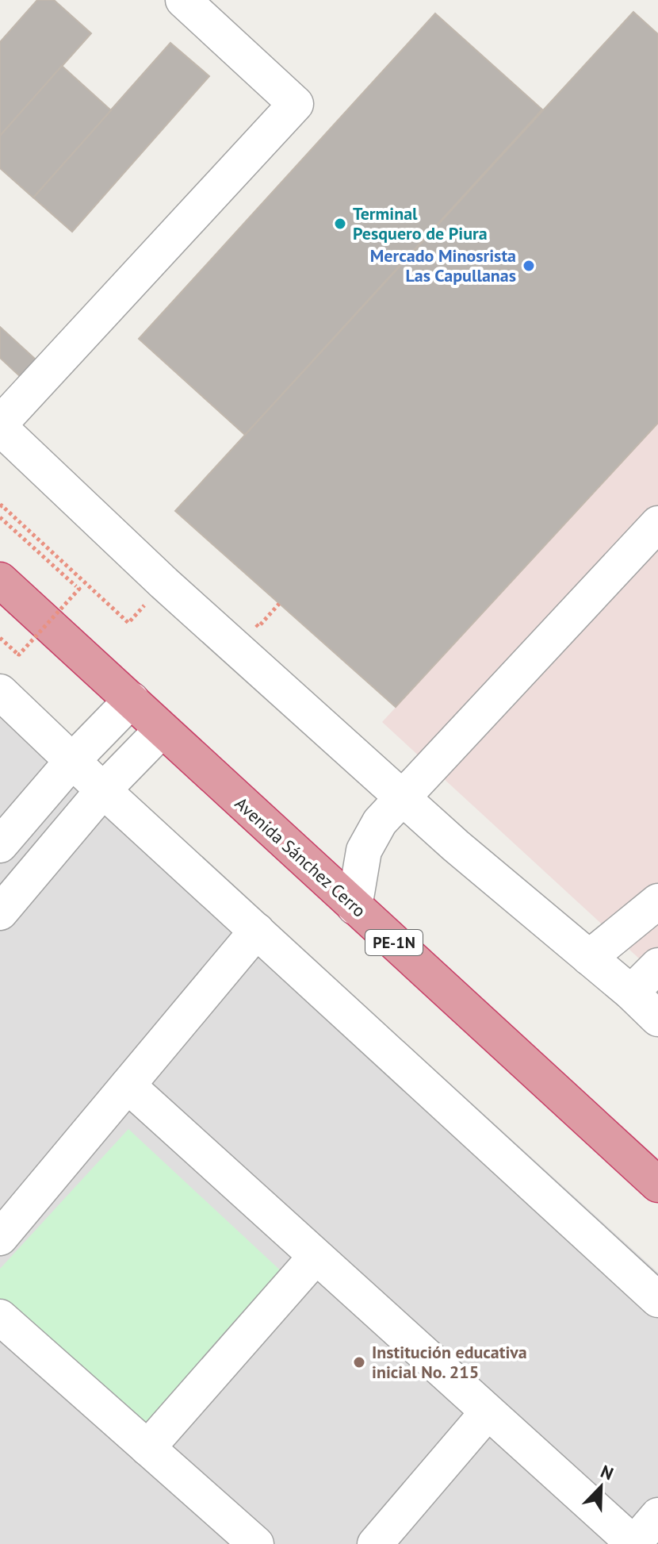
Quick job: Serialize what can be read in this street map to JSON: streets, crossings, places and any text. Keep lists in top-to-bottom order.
{
  "streets": {
    "highway": ["Avenida Sánchez Cerro", "PE-1N"]
  },
  "places": ["Terminal Pesquero de Piura", "Mercado Minosrista Las Capullanas", "Institución educativa inicial No. 215"],
  "north": "top right"
}
